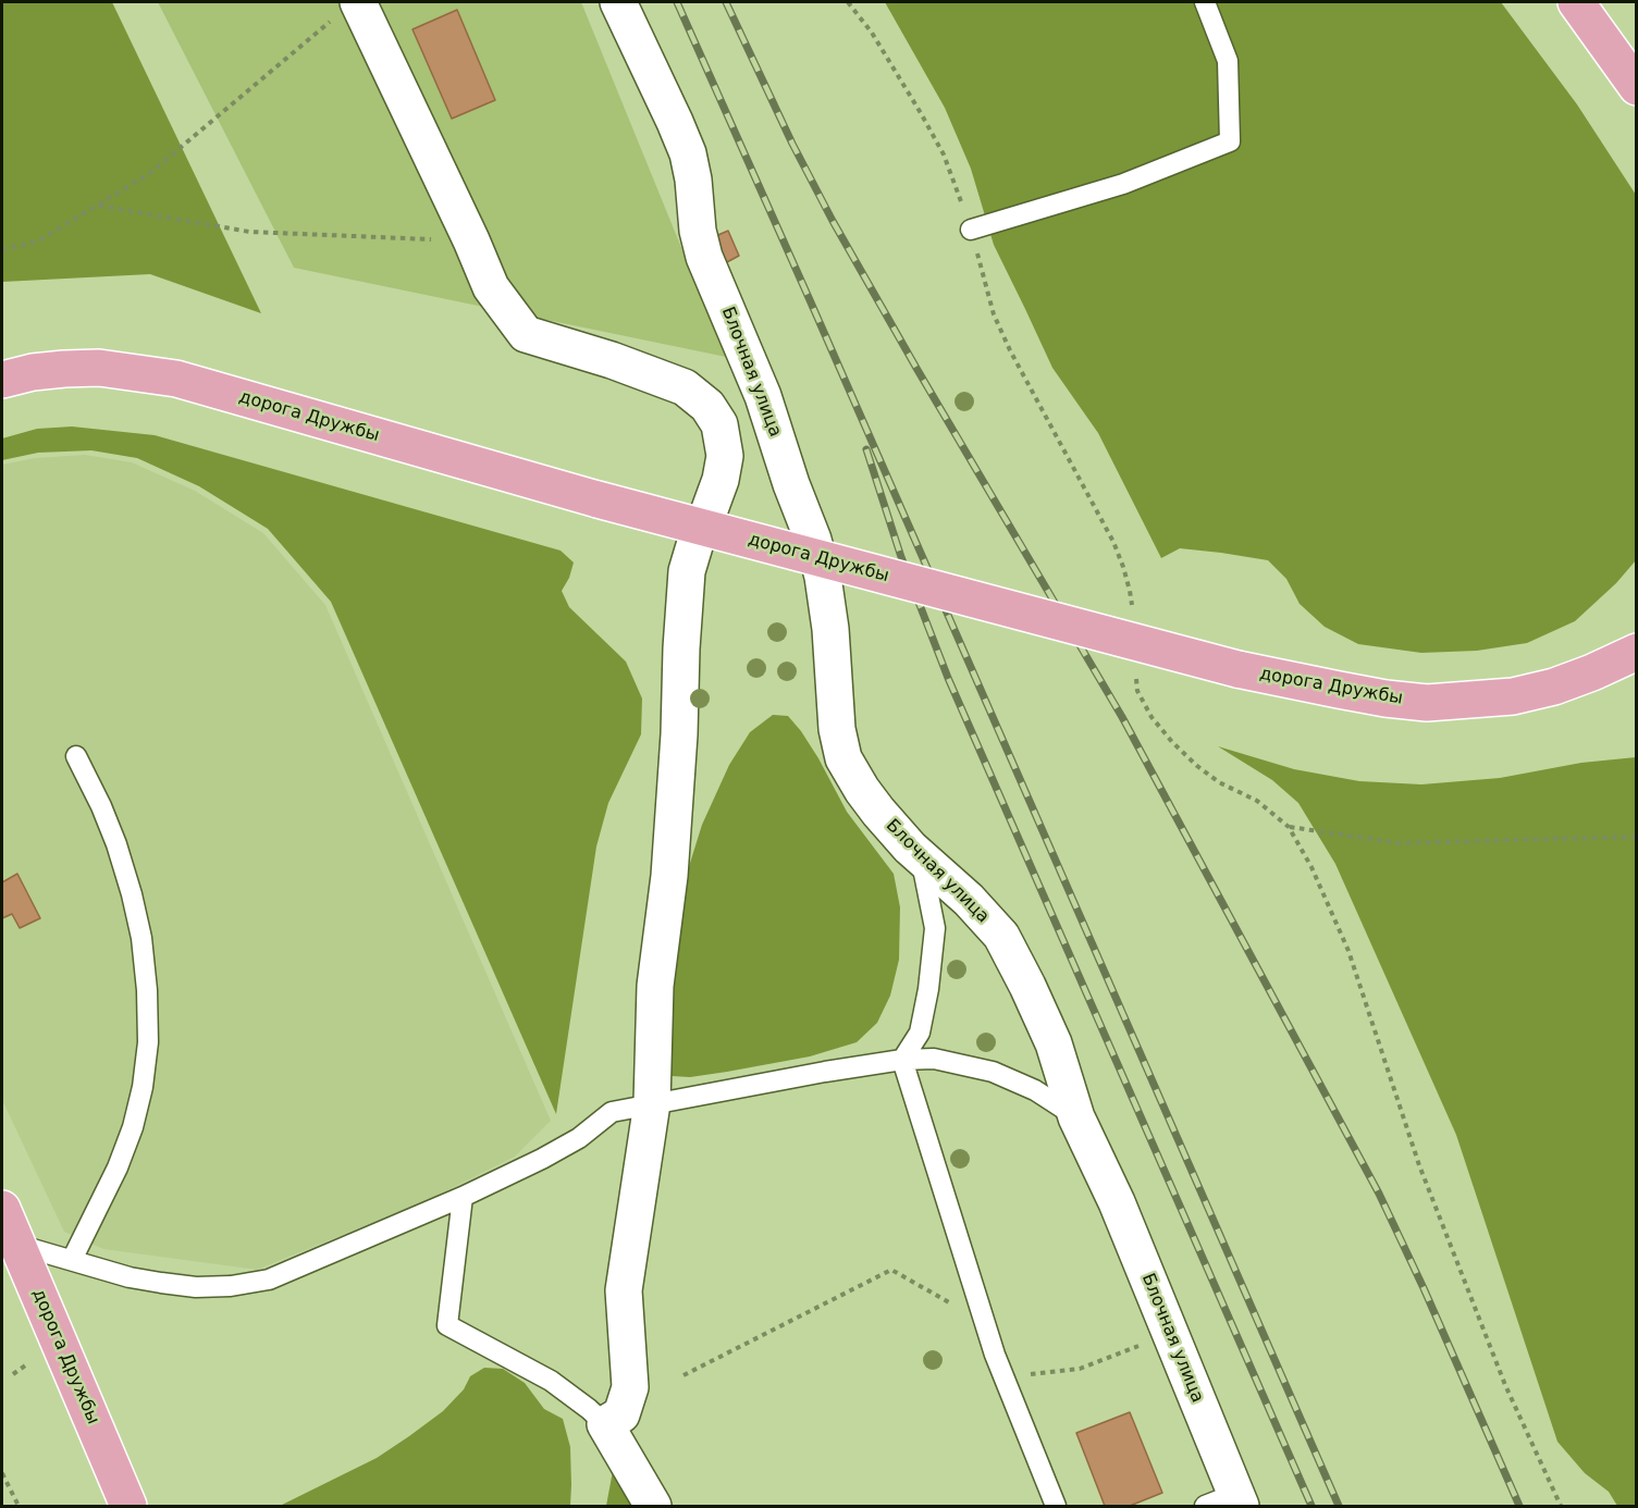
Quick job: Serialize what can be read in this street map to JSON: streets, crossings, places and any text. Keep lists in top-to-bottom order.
{
  "streets": {
    "main road": ["дорога Дружбы"],
    "street": ["Блочная улица"]
  }
}
